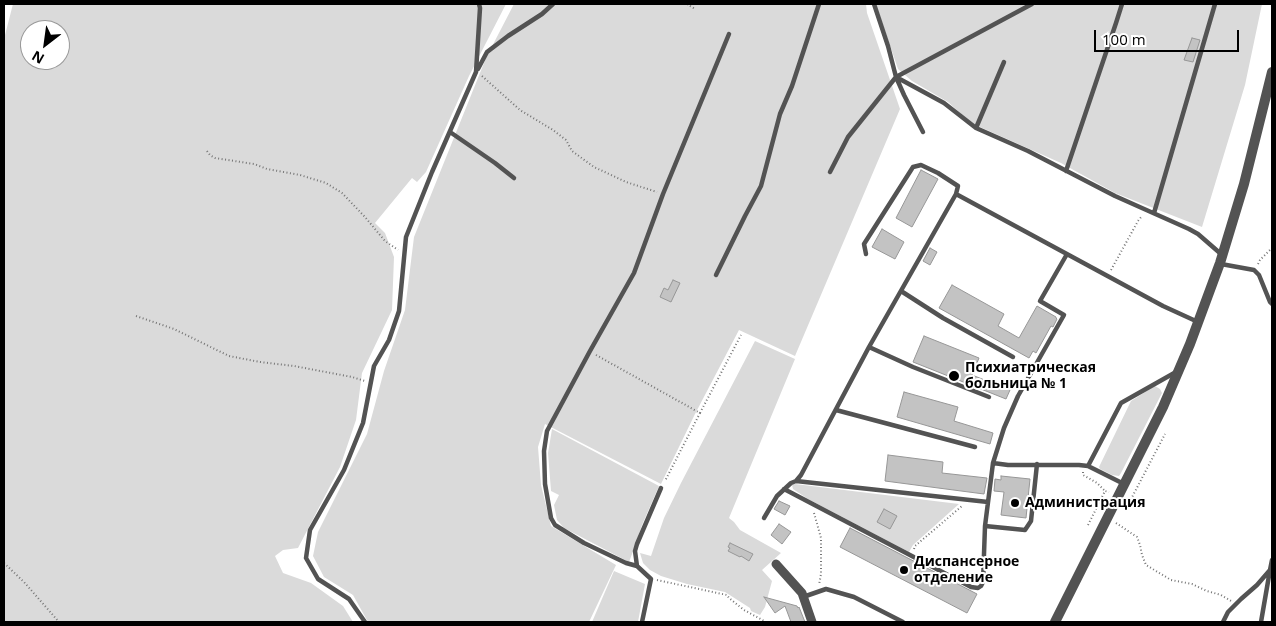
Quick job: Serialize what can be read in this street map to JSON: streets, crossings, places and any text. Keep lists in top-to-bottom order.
{
  "places": ["Психиатрическая больница № 1", "Администрация", "Диспансерное отделение"],
  "scale_bar": "100 m",
  "north": "bottom left"
}
